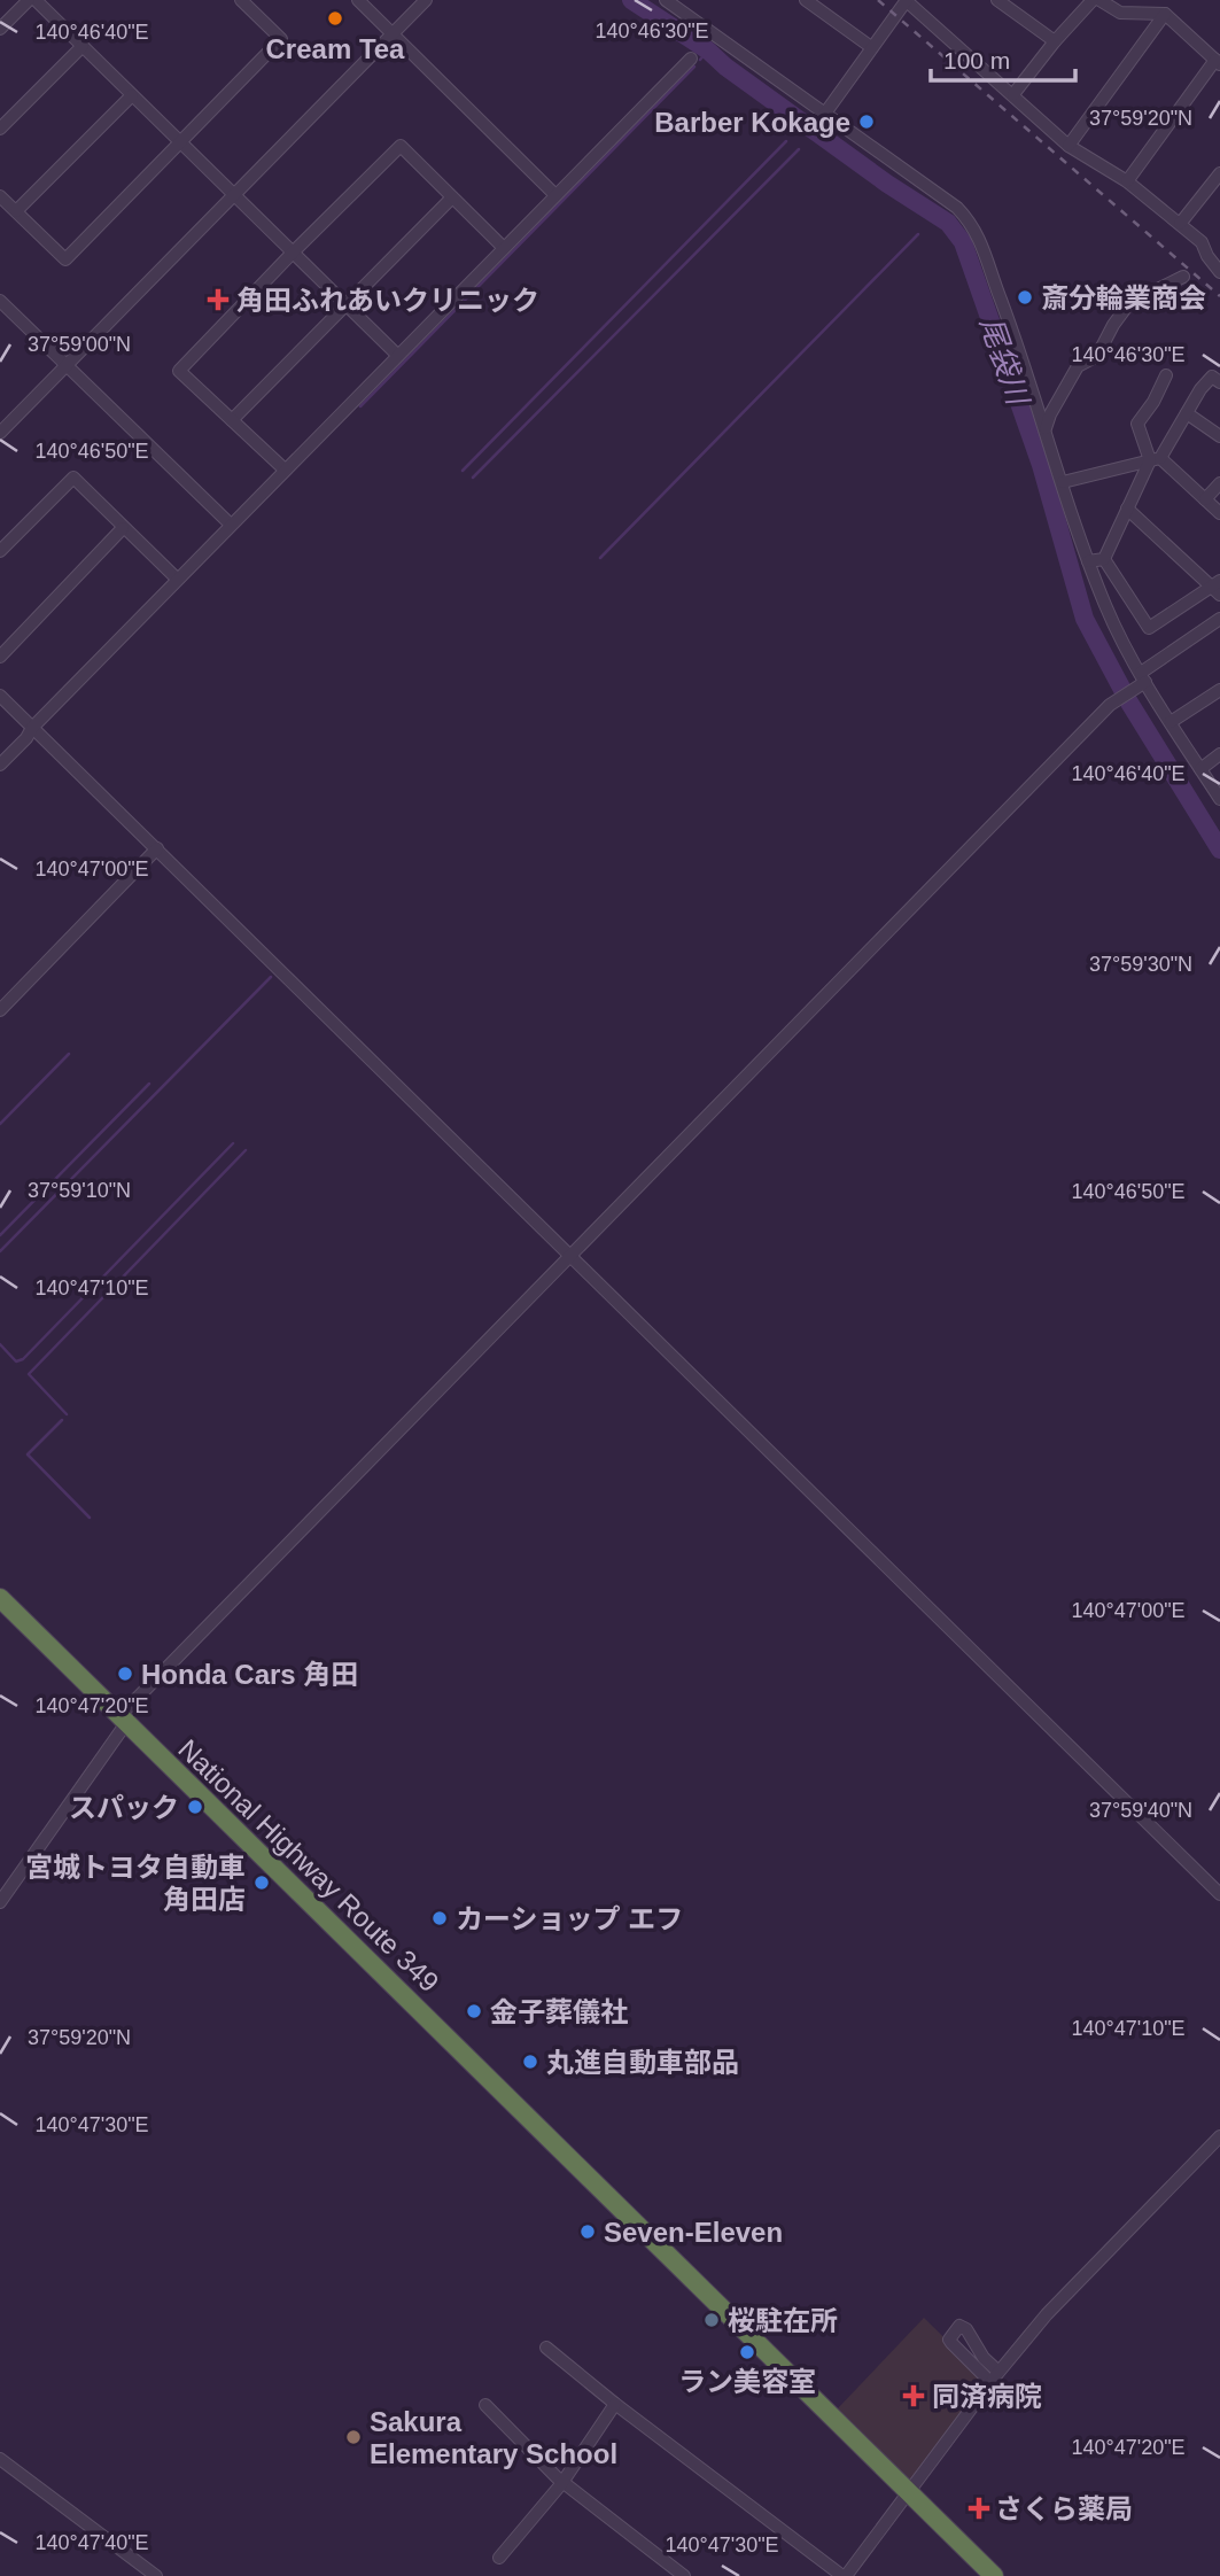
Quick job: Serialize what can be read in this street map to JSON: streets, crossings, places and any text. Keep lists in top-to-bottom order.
{
  "streets": {
    "highway": ["National Highway Route 349"]
  },
  "water": ["尾袋川"],
  "places": {
    "other": [
      "Cream Tea",
      "Barber Kokage",
      "斎分輪業商会",
      "Honda Cars 角田",
      "スパック",
      "宮城トヨタ自動車 角田店",
      "カーショップ エフ",
      "金子葬儀社",
      "丸進自動車部品",
      "Seven-Eleven",
      "桜駐在所",
      "ラン美容室",
      "Sakura Elementary School"
    ],
    "health": ["角田ふれあいクリニック", "同済病院", "さくら薬局"]
  },
  "scale_bar": "100 m",
  "coordinates": [
    "140°46'30\"E",
    "140°46'40\"E",
    "37°59'20\"N",
    "37°59'00\"N",
    "140°46'50\"E",
    "140°47'00\"E",
    "37°59'30\"N",
    "37°59'10\"N",
    "140°47'10\"E",
    "140°47'20\"E",
    "37°59'40\"N",
    "140°47'30\"E",
    "140°47'40\"E"
  ]
}
